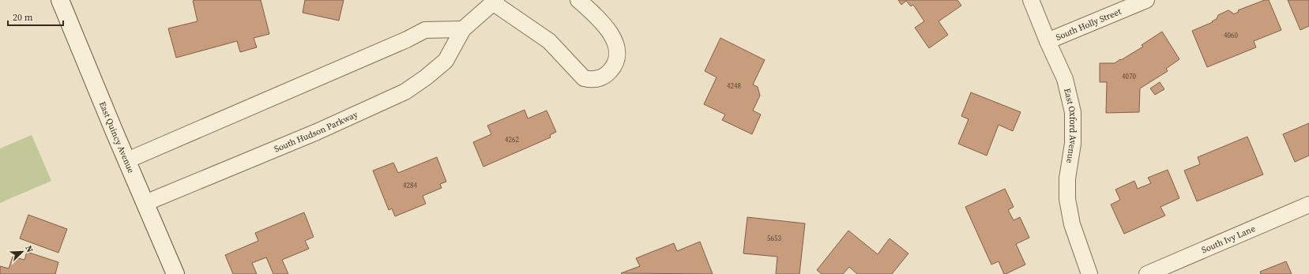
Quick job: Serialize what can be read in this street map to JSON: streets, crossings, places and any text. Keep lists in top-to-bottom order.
{
  "streets": {
    "street": [
      "South Holly Street",
      "East Oxford Avenue",
      "South Hudson Parkway",
      "East Quincy Avenue",
      "South Ivy Lane"
    ]
  },
  "crossings": [
    ["South Holly Street", "East Oxford Avenue"],
    ["South Hudson Parkway", "East Quincy Avenue"]
  ],
  "house_numbers": [
    "4060",
    "4070",
    "4248",
    "4262",
    "4284",
    "5653"
  ],
  "scale_bar": "20 m",
  "north": "top right"
}
